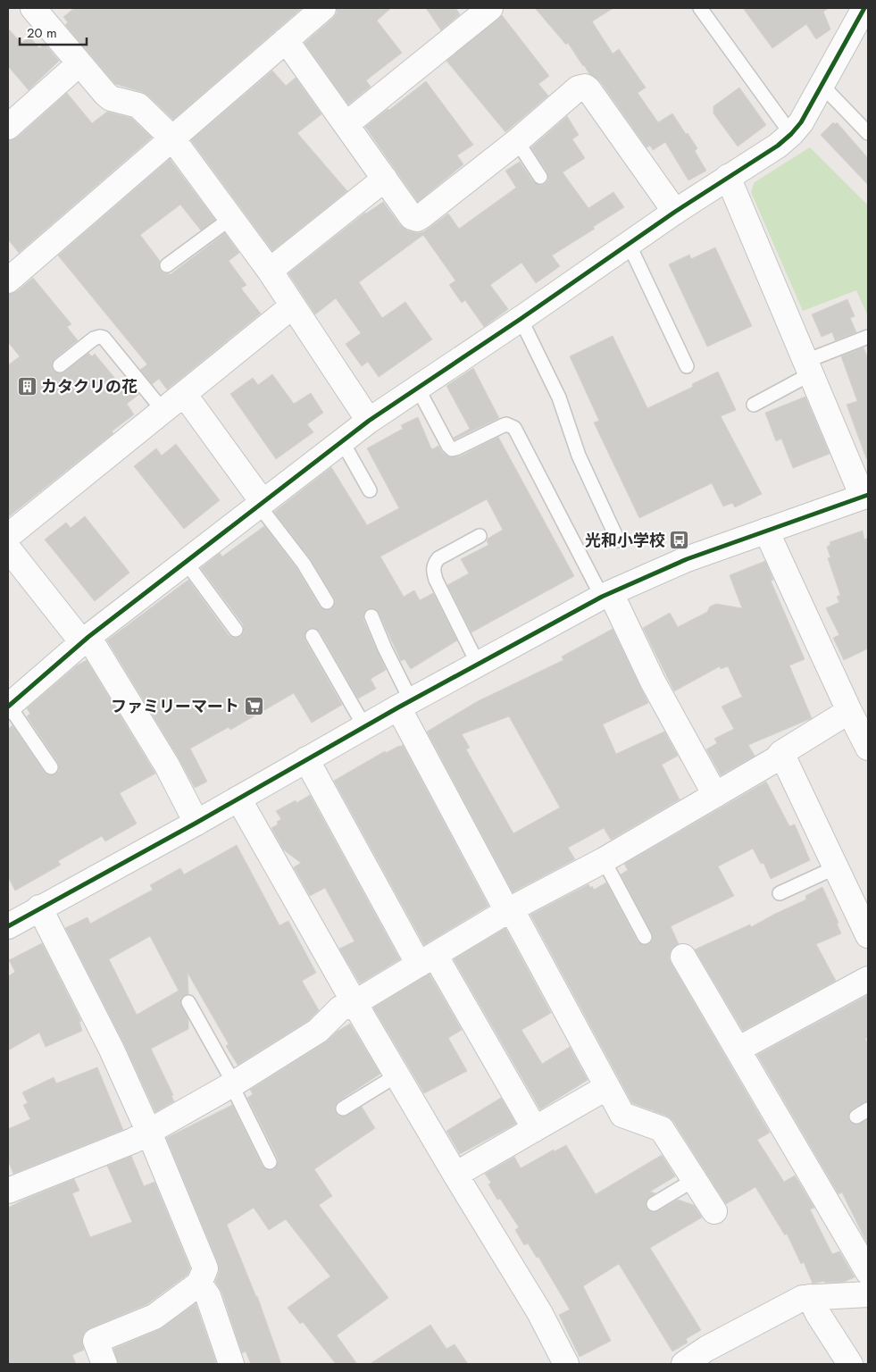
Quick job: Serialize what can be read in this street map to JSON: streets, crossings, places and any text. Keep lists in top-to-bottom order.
{
  "places": {
    "building": ["カタクリの花"],
    "bus stop": ["光和小学校"],
    "supermarket": ["ファミリーマート"]
  },
  "scale_bar": "20 m"
}
